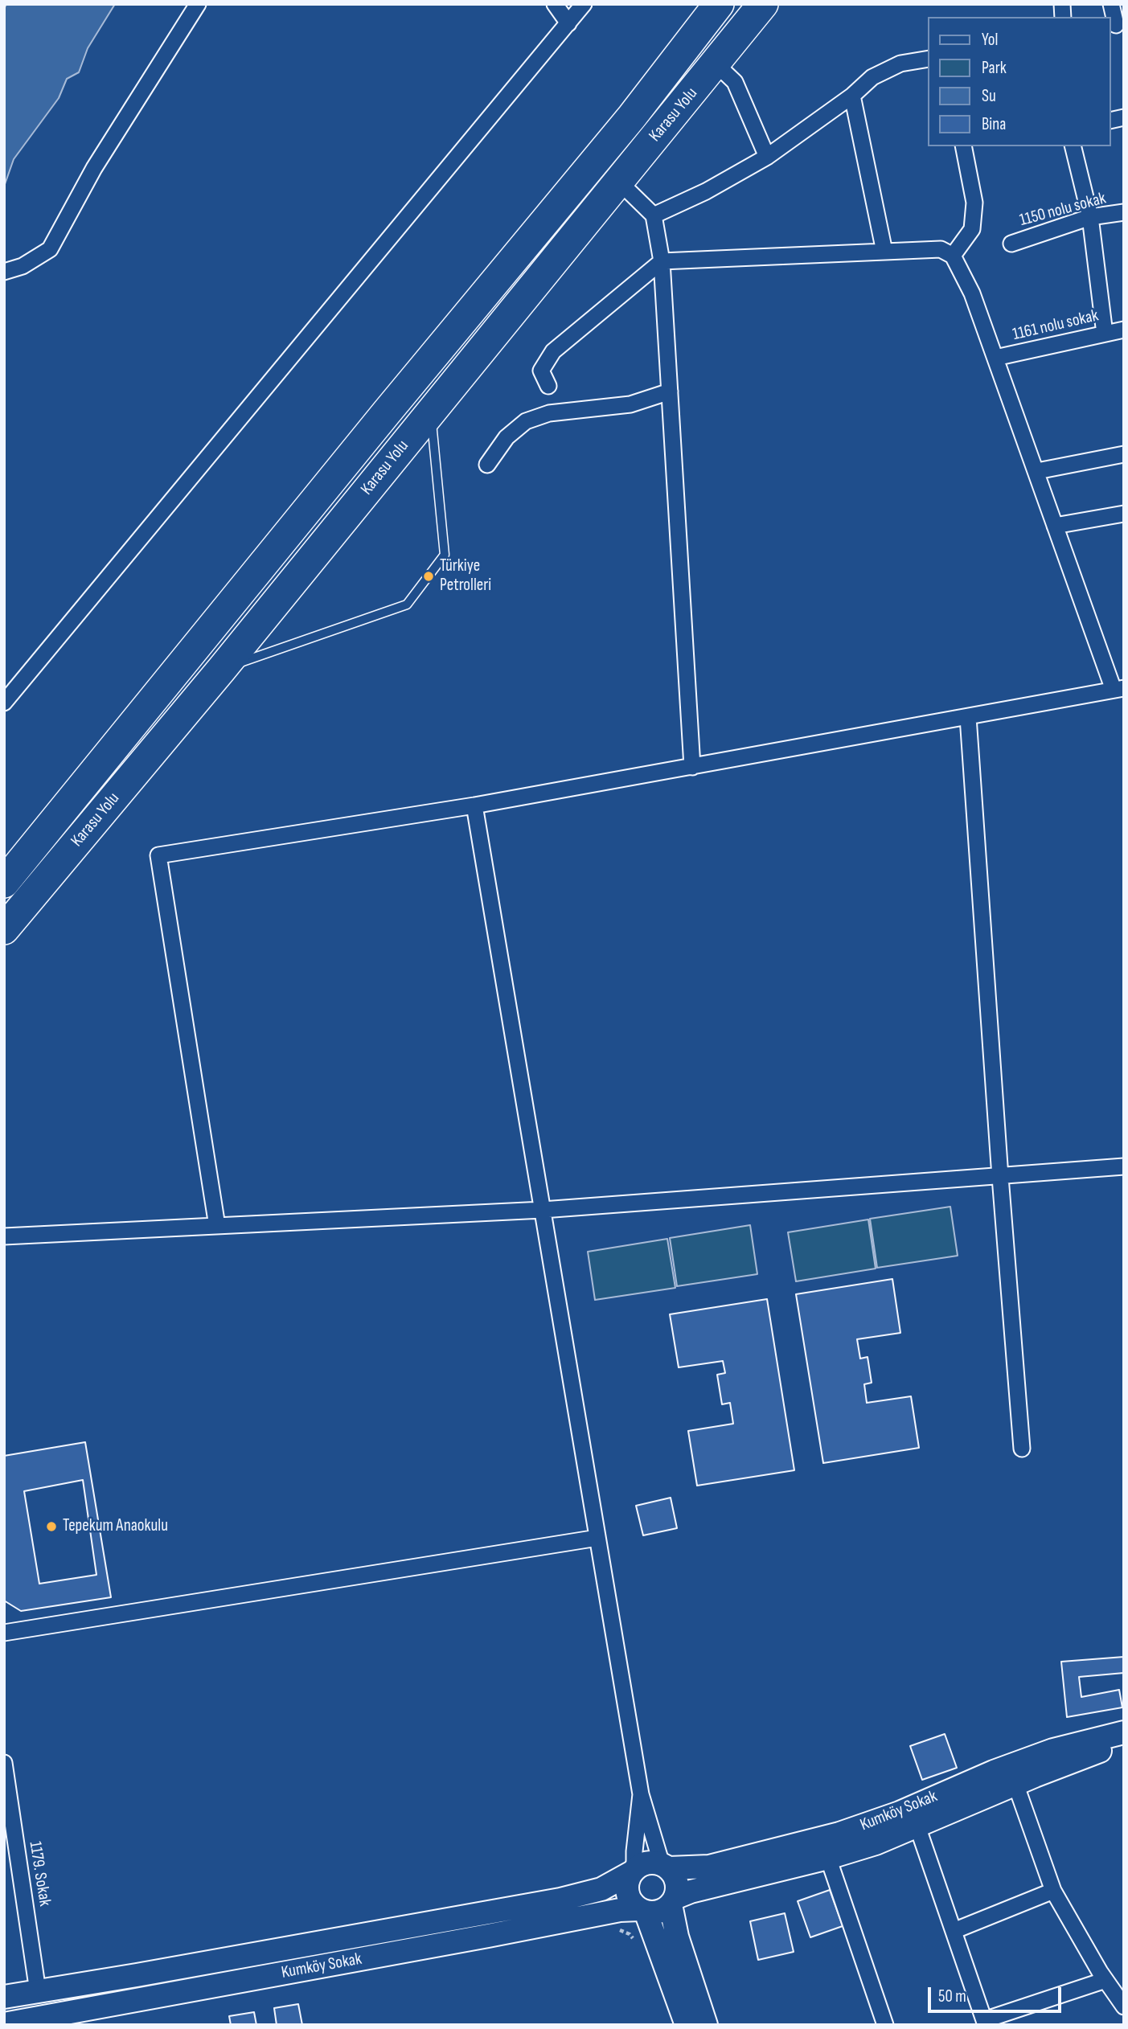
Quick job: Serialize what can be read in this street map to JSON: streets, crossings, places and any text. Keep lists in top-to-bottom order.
{
  "streets": {
    "highway": ["Karasu Yolu"],
    "main road": ["Kumköy Sokak"],
    "street": ["1150 nolu sokak", "1161 nolu sokak", "1179. Sokak"]
  },
  "crossings": [
    ["Kumköy Sokak", "1179. Sokak"]
  ],
  "places": ["Türkiye Petrolleri", "Tepekum Anaokulu"],
  "legend": [
    "Yol",
    "Park",
    "Su",
    "Bina"
  ],
  "scale_bar": "50 m"
}
